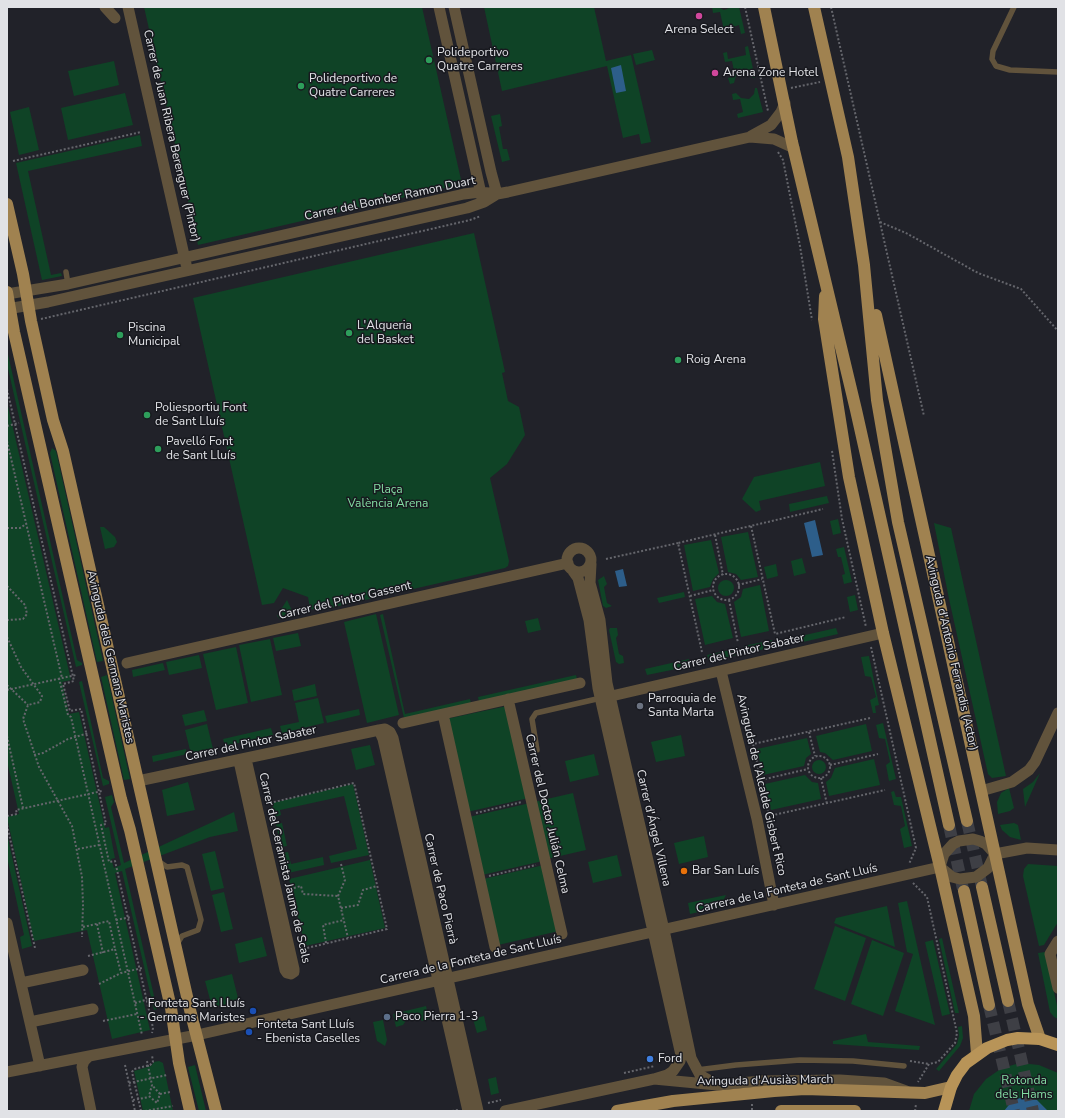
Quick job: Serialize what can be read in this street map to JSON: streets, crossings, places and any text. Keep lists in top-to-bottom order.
{
  "streets": {
    "main road": ["Avinguda d'Antonio Ferrandis (Actor)", "Avinguda dels Germans Maristes", "Avinguda d'Ausiàs March"],
    "street": [
      "Carrer de Juan Ribera Berenguer (Pintor)",
      "Carrer del Bomber Ramon Duart",
      "Carrer del Pintor Gassent",
      "Carrer del Pintor Sabater",
      "Avinguda de l'Alcalde Gisbert Rico",
      "Carrer del Doctor Julián Celma",
      "Carrer d'Ángel Villena",
      "Carrer del Ceramista Jaume de Scals",
      "Carrer de Paco Pierrà",
      "Carrera de la Fonteta de Sant Lluís"
    ]
  },
  "crossings": [
    ["Carrer de Juan Ribera Berenguer (Pintor)", "Carrer del Bomber Ramon Duart"],
    ["Carrer del Bomber Ramon Duart", "Avinguda dels Germans Maristes"],
    ["Carrer del Pintor Gassent", "Carrer d'Ángel Villena"],
    ["Carrer del Pintor Sabater", "Avinguda dels Germans Maristes"],
    ["Carrer del Pintor Sabater", "Avinguda de l'Alcalde Gisbert Rico"],
    ["Carrer del Pintor Sabater", "Carrer d'Ángel Villena"],
    ["Carrer del Pintor Sabater", "Carrer del Ceramista Jaume de Scals"],
    ["Carrer del Pintor Sabater", "Carrer de Paco Pierrà"],
    ["Avinguda d'Antonio Ferrandis (Actor)", "Carrera de la Fonteta de Sant Lluís"],
    ["Avinguda dels Germans Maristes", "Carrera de la Fonteta de Sant Lluís"],
    ["Avinguda de l'Alcalde Gisbert Rico", "Carrera de la Fonteta de Sant Lluís"],
    ["Carrer d'Ángel Villena", "Carrera de la Fonteta de Sant Lluís"],
    ["Carrer d'Ángel Villena", "Avinguda d'Ausiàs March"],
    ["Carrer de Paco Pierrà", "Carrera de la Fonteta de Sant Lluís"]
  ],
  "parks": ["Plaça València Arena", "Rotonda dels Hams"],
  "places": [
    "Arena Select",
    "Polideportivo Quatre Carreres",
    "Arena Zone Hotel",
    "Polideportivo de Quatre Carreres",
    "L'Alqueria del Basket",
    "Piscina Municipal",
    "Roig Arena",
    "Poliesportiu Font de Sant Lluís",
    "Pavelló Font de Sant Lluís",
    "Parroquia de Santa Marta",
    "Bar San Luís",
    "Fonteta Sant Lluís - Germans Maristes",
    "Paco Pierra 1-3",
    "Fonteta Sant Lluís - Ebenista Caselles",
    "Ford"
  ]
}
